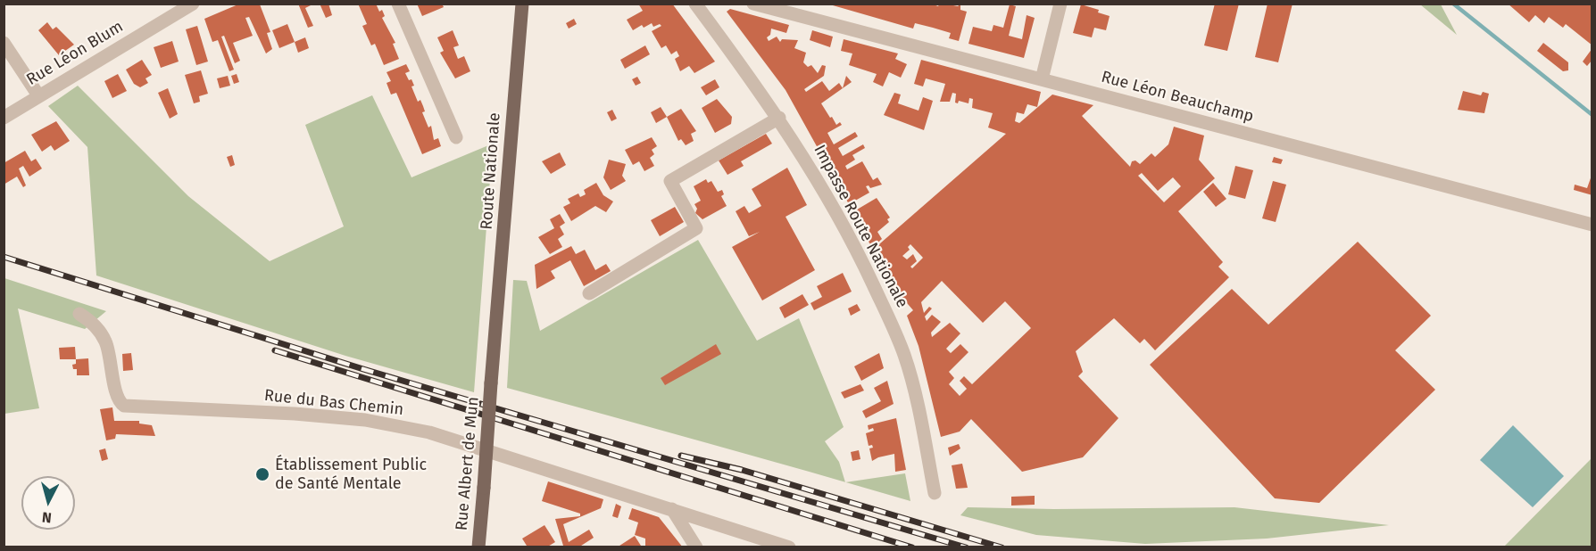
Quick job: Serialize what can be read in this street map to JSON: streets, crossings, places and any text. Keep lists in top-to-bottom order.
{
  "streets": {
    "main road": ["Route Nationale", "Rue Albert de Mun"],
    "street": [
      "Rue Léon Blum",
      "Rue Léon Beauchamp",
      "Impasse Route Nationale",
      "Rue du Bas Chemin"
    ]
  },
  "crossings": [
    ["Route Nationale", "Rue Albert de Mun"]
  ],
  "places": ["Établissement Public de Santé Mentale"],
  "north": "bottom"
}
